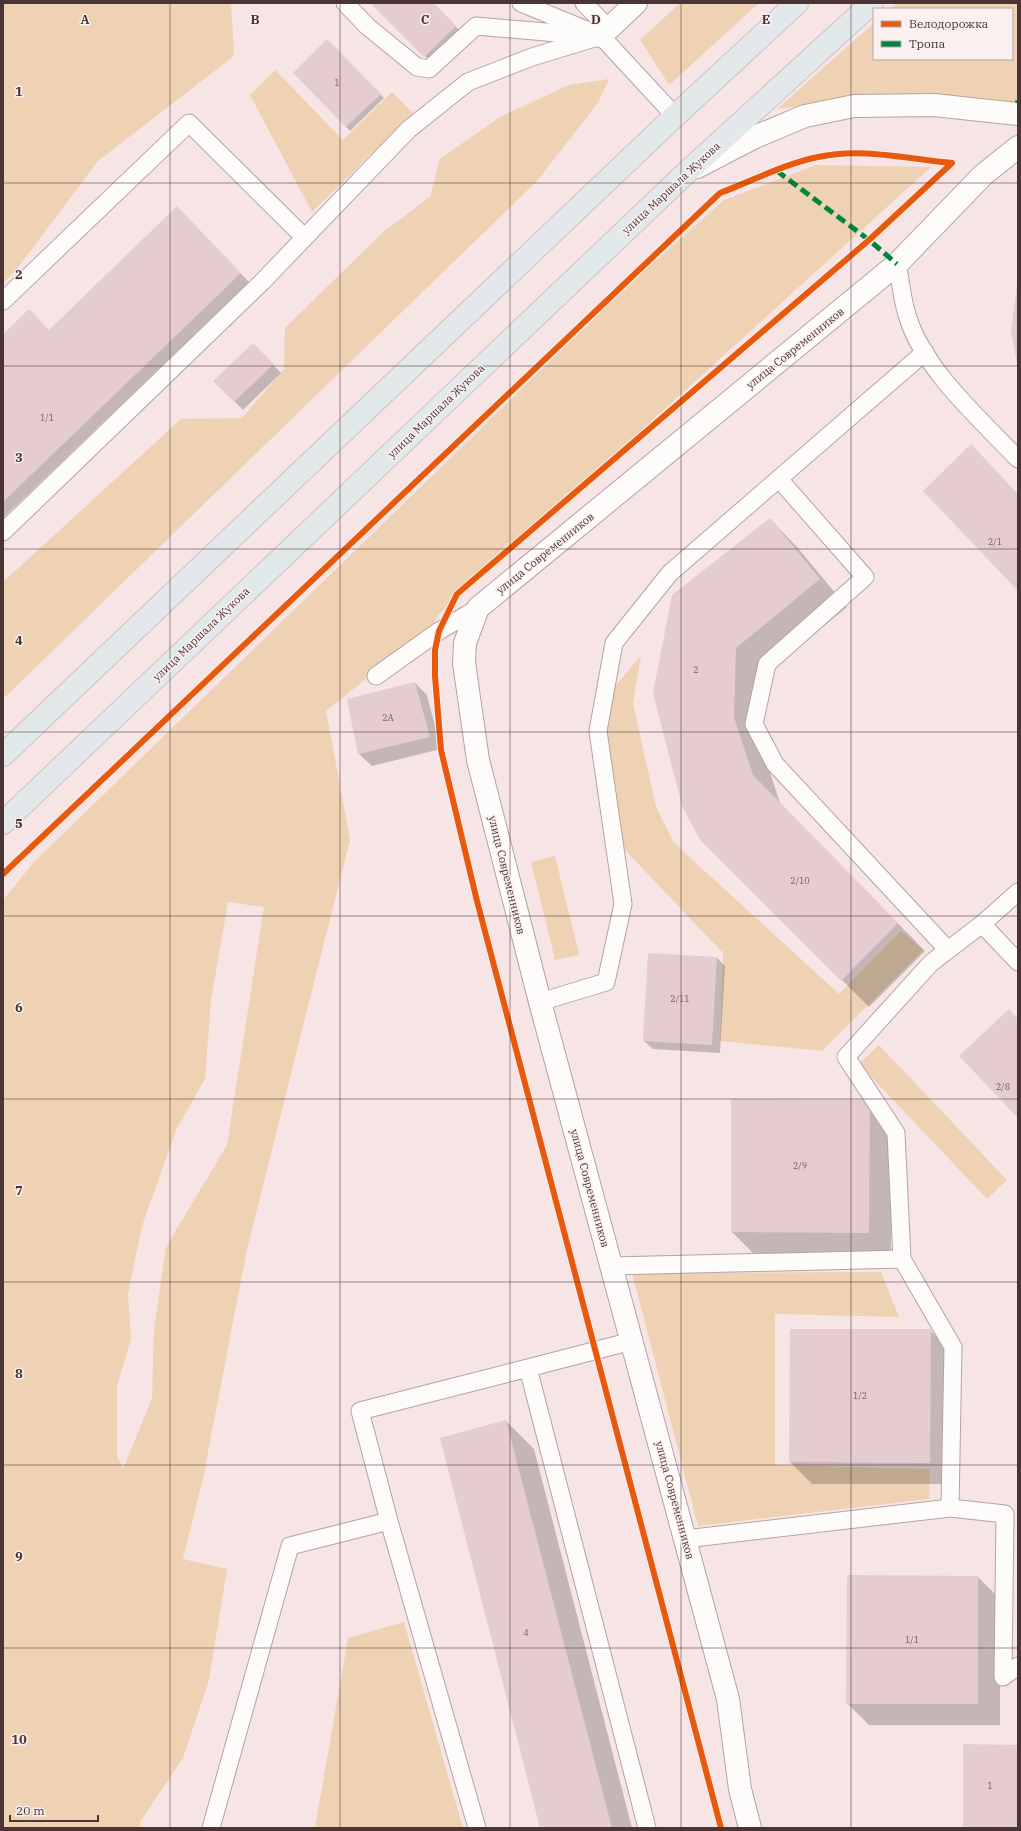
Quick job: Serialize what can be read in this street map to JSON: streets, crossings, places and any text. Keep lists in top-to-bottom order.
{
  "streets": {
    "main road": ["улица Маршала Жукова"],
    "street": ["улица Современников"]
  },
  "house_numbers": [
    "1",
    "1/1",
    "2/1",
    "2",
    "2А",
    "2/10",
    "2/11",
    "2/8",
    "2/9",
    "1/2",
    "4",
    "1/1",
    "1"
  ],
  "legend": ["Велодорожка", "Тропа"],
  "scale_bar": "20 m",
  "grid": {
    "columns": [
      "A",
      "B",
      "C",
      "D",
      "E"
    ],
    "rows": [
      "1",
      "2",
      "3",
      "4",
      "5",
      "6",
      "7",
      "8",
      "9",
      "10"
    ]
  }
}
